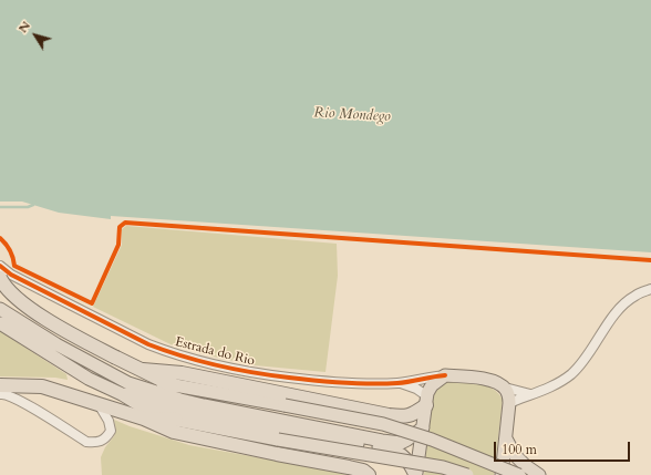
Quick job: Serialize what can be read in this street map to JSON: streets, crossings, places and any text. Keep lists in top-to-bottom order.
{
  "streets": {
    "street": ["Estrada do Rio"]
  },
  "water": ["Rio Mondego"],
  "scale_bar": "100 m",
  "north": "top left"
}
